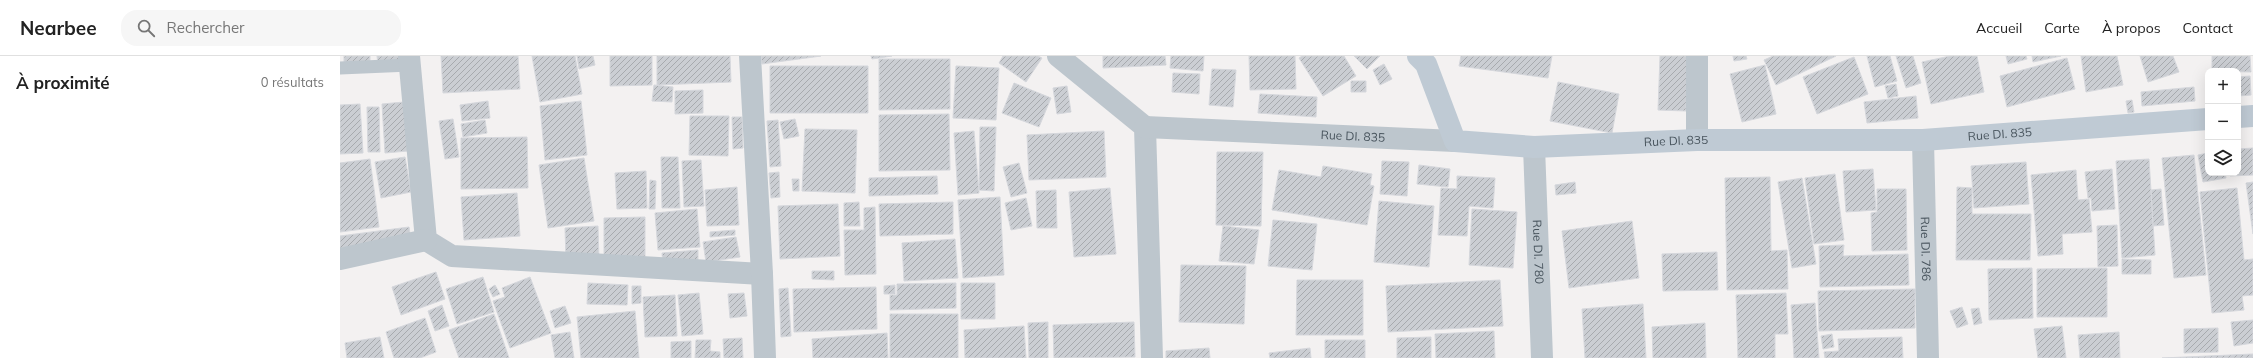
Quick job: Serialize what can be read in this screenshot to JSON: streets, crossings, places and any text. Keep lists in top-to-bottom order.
{
  "streets": {
    "street": ["Rue DI. 835", "Rue DI. 786", "Rue DI. 780"]
  },
  "crossings": [
    ["Rue DI. 835", "Rue DI. 786"],
    ["Rue DI. 835", "Rue DI. 780"]
  ],
  "page": {
    "header": "Nearbee",
    "search": "Rechercher",
    "nav": [
      "Accueil",
      "Carte",
      "À propos",
      "Contact"
    ],
    "heading": ["À proximité", "0 résultats"],
    "map_buttons": ["+", "−"]
  }
}
